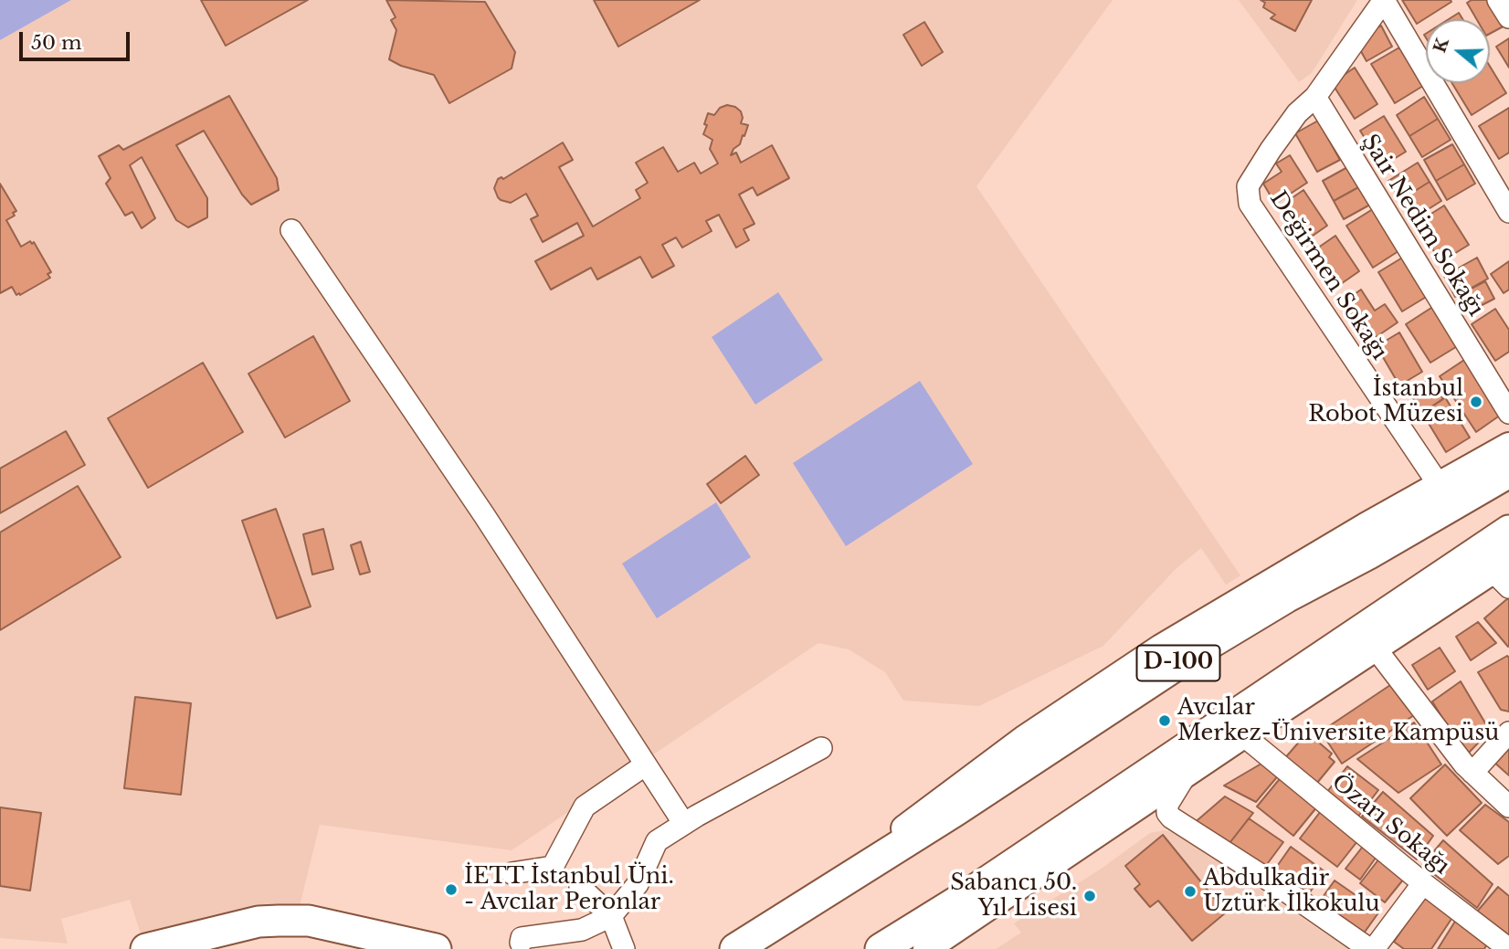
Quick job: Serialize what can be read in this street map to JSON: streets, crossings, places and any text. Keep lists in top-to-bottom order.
{
  "streets": {
    "highway": ["D-100"],
    "street": ["Şair Nedim Sokağı", "Değirmen Sokağı", "Özarı Sokağı"]
  },
  "crossings": [
    ["Şair Nedim Sokağı", "Değirmen Sokağı"]
  ],
  "places": [
    "İstanbul Robot Müzesi",
    "Avcılar Merkez-Üniversite Kampüsü",
    "İETT İstanbul Üni. - Avcılar Peronlar",
    "Abdulkadir Uztürk İlkokulu",
    "Sabancı 50. Yıl Lisesi"
  ],
  "scale_bar": "50 m",
  "north": "left"
}
